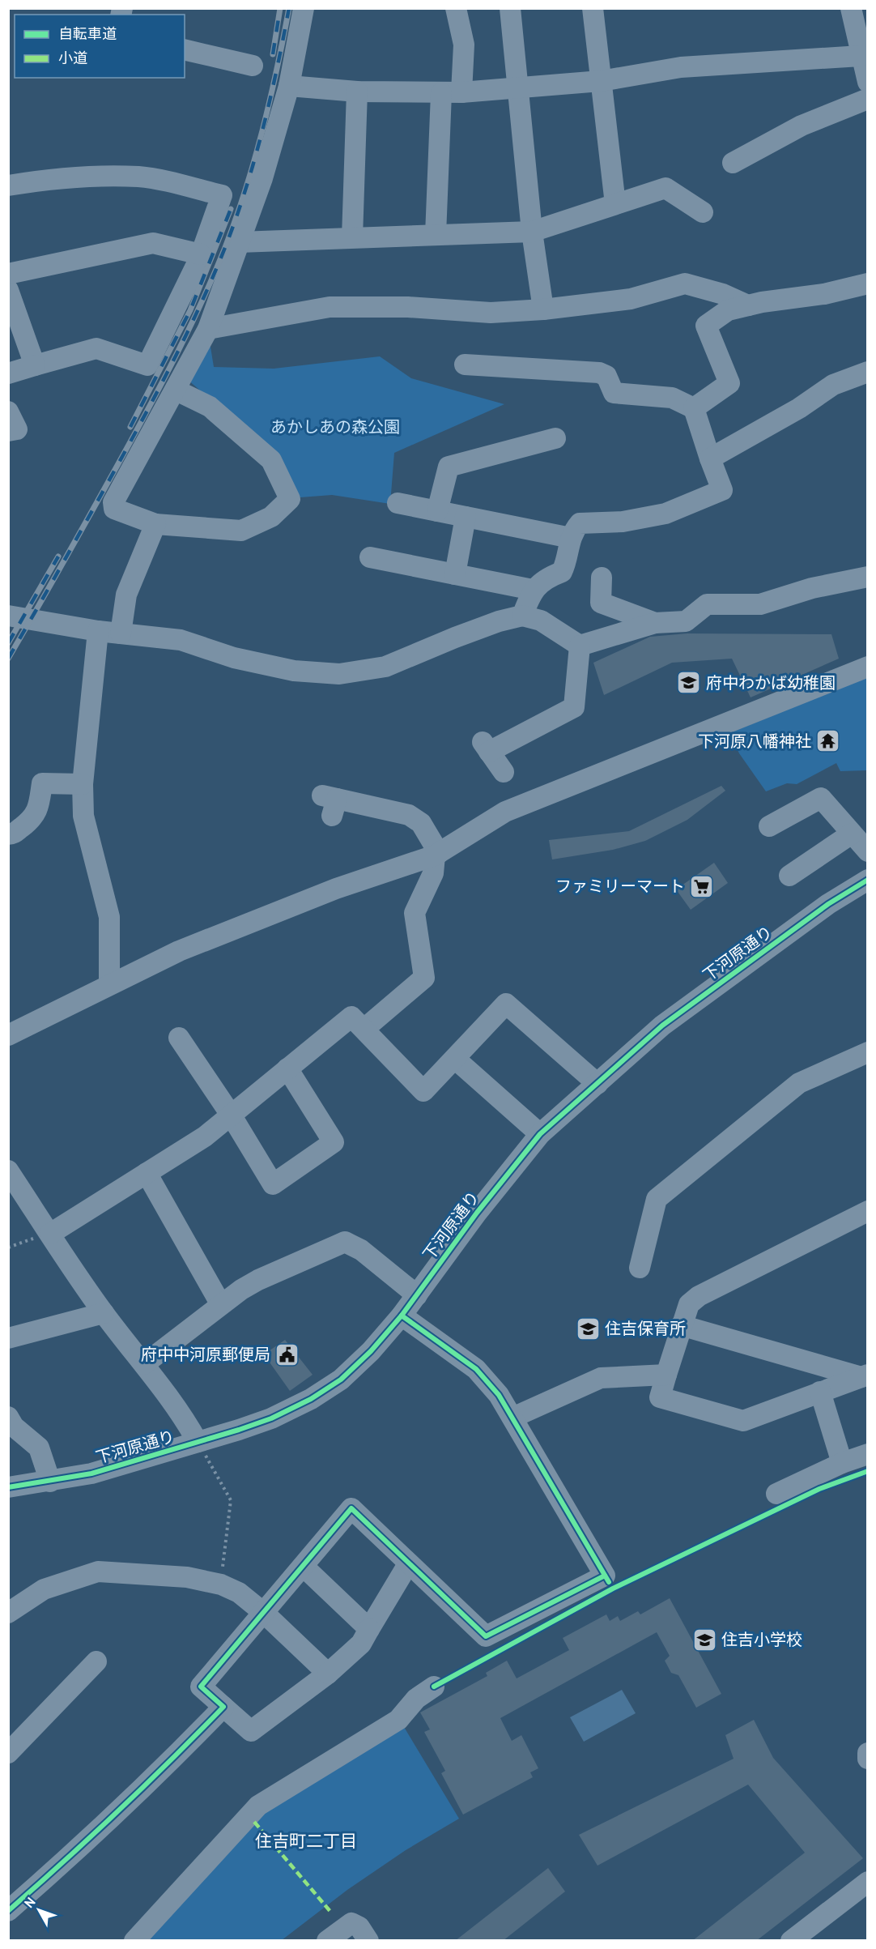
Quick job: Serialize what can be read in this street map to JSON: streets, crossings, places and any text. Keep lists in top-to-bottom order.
{
  "streets": {
    "street": ["下河原通り"]
  },
  "districts": ["住吉町二丁目"],
  "parks": ["あかしあの森公園"],
  "places": {
    "school or university": ["府中わかば幼稚園", "住吉保育所", "住吉小学校"],
    "temple": ["下河原八幡神社"],
    "supermarket": ["ファミリーマート"],
    "public building": ["府中中河原郵便局"]
  },
  "legend": ["自転車道", "小道"],
  "north": "top left"
}
